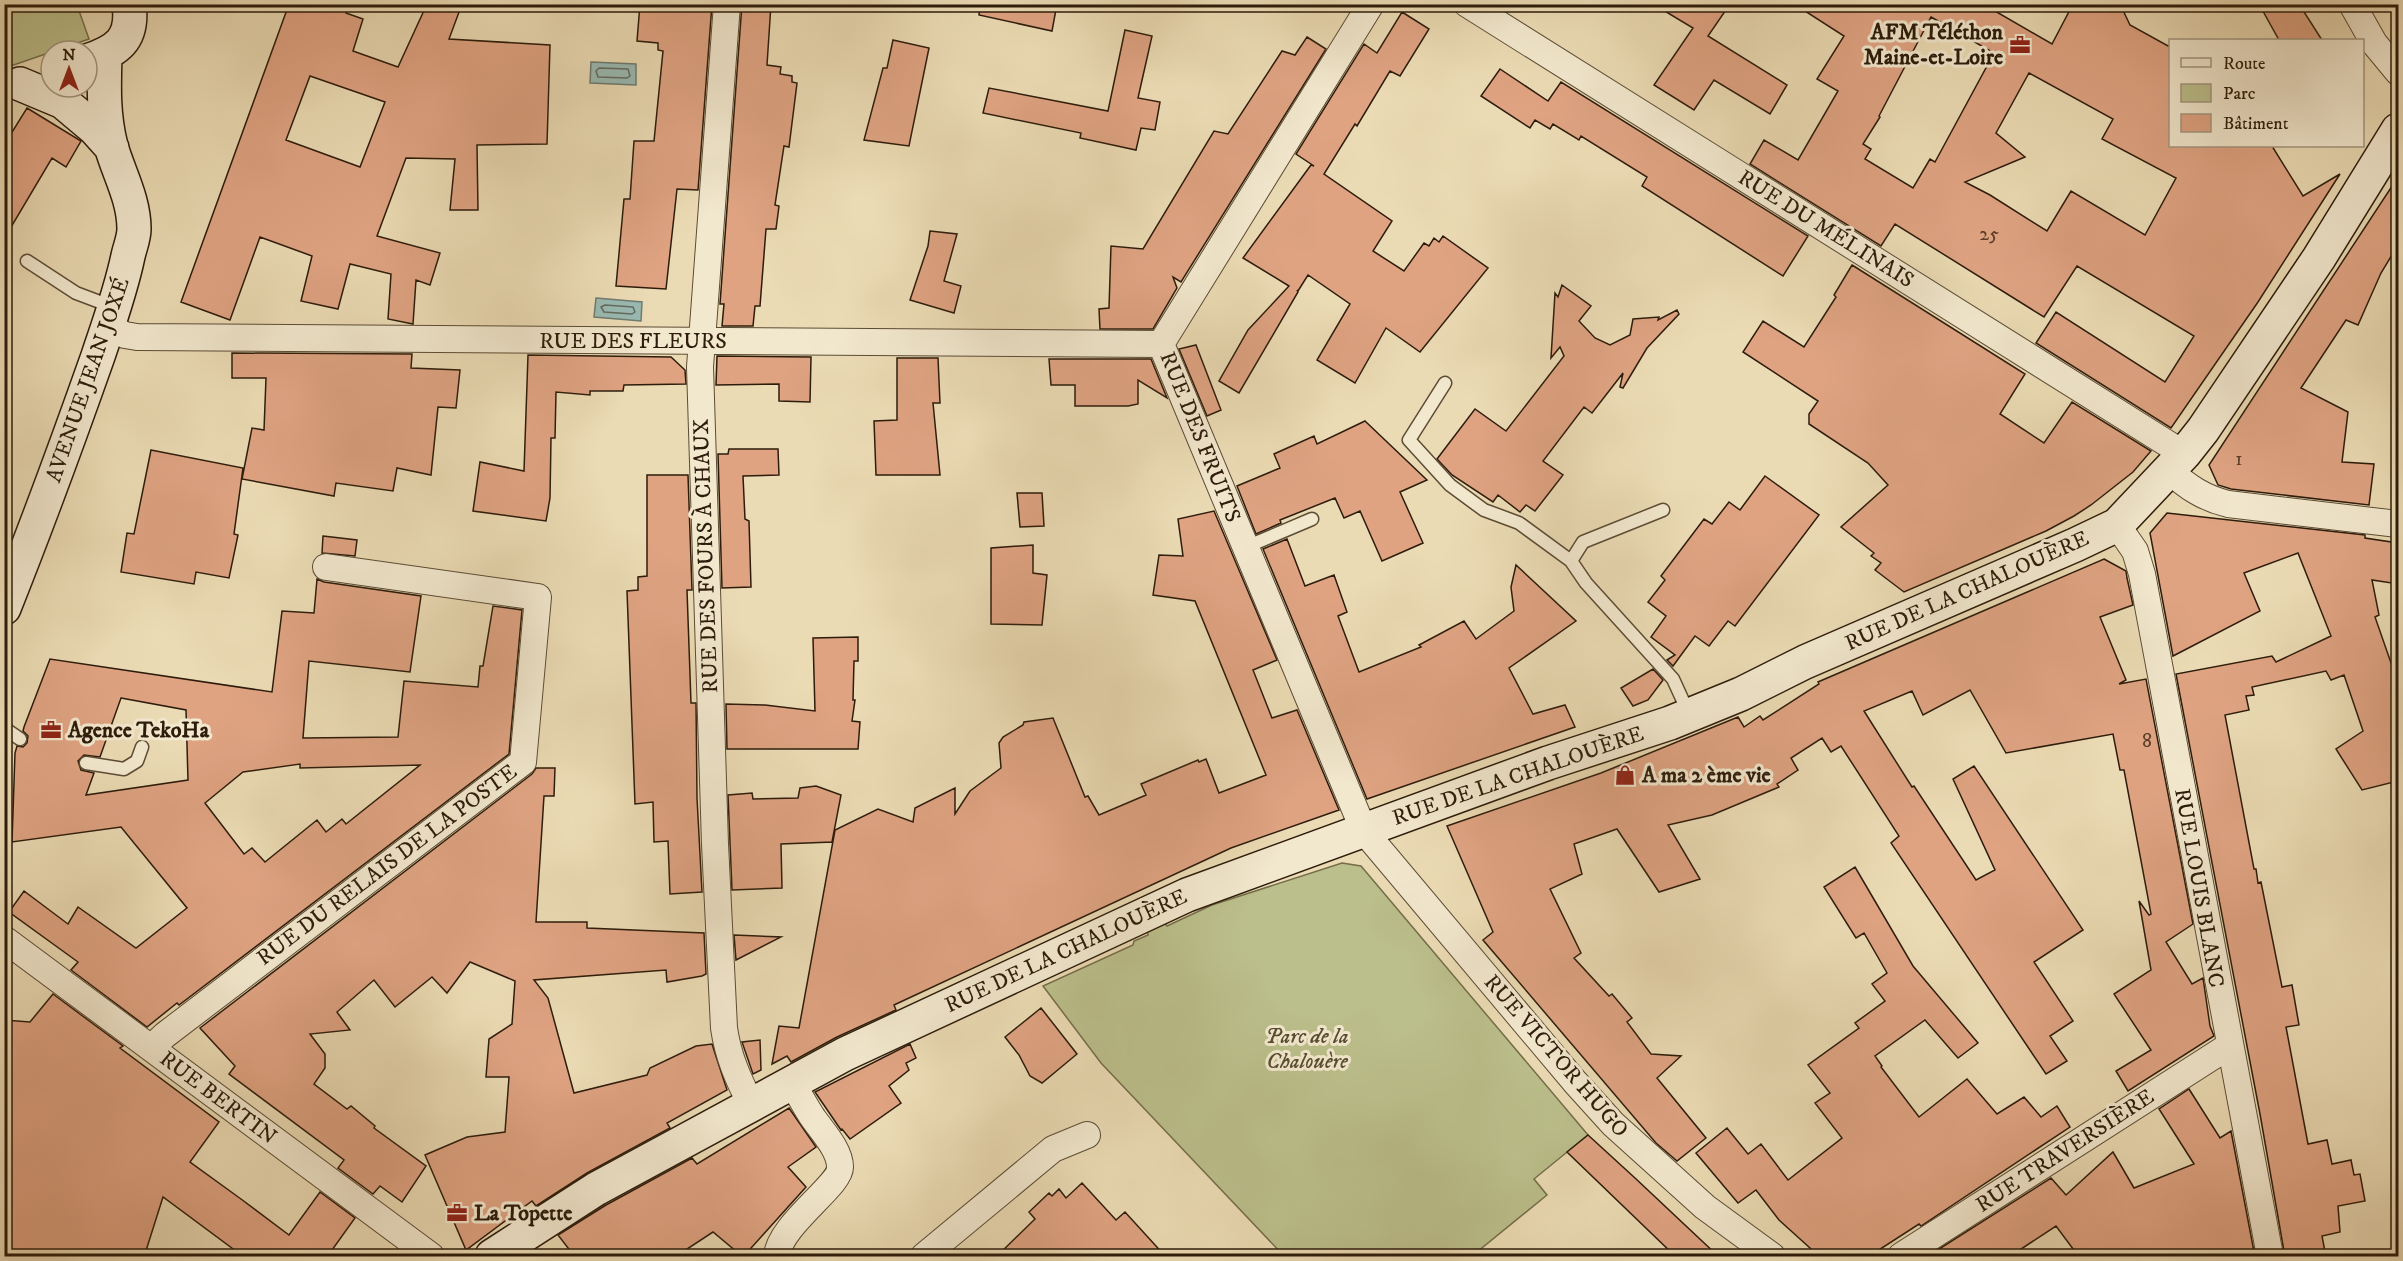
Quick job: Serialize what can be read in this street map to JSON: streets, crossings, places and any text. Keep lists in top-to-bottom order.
{
  "streets": {
    "street": [
      "RUE DU MÉLINAIS",
      "RUE DES FLEURS",
      "AVENUE JEAN JOXÉ",
      "RUE DES FRUITS",
      "RUE DES FOURS À CHAUX",
      "RUE DE LA CHALOUÈRE",
      "RUE DU RELAIS DE LA POSTE",
      "RUE LOUIS BLANC",
      "RUE VICTOR HUGO",
      "RUE BERTIN",
      "RUE TRAVERSIÈRE"
    ]
  },
  "crossings": [
    ["RUE DU MÉLINAIS", "RUE DE LA CHALOUÈRE"],
    ["RUE DES FLEURS", "AVENUE JEAN JOXÉ"],
    ["RUE DES FLEURS", "RUE DES FRUITS"],
    ["RUE DES FLEURS", "RUE DES FOURS À CHAUX"],
    ["RUE DES FRUITS", "RUE DE LA CHALOUÈRE"],
    ["RUE DES FRUITS", "RUE VICTOR HUGO"],
    ["RUE DES FOURS À CHAUX", "RUE DE LA CHALOUÈRE"],
    ["RUE DE LA CHALOUÈRE", "RUE LOUIS BLANC"],
    ["RUE DE LA CHALOUÈRE", "RUE VICTOR HUGO"],
    ["RUE DU RELAIS DE LA POSTE", "RUE BERTIN"],
    ["RUE LOUIS BLANC", "RUE TRAVERSIÈRE"]
  ],
  "parks": ["Parc de la Chalouère"],
  "places": {
    "office": ["AFM Téléthon Maine-et-Loire", "Agence TekoHa", "La Topette"],
    "shop": ["A ma 2 ème vie"]
  },
  "house_numbers": ["25", "1", "8"],
  "legend": ["Route", "Parc", "Bâtiment"],
  "north": "top"
}
